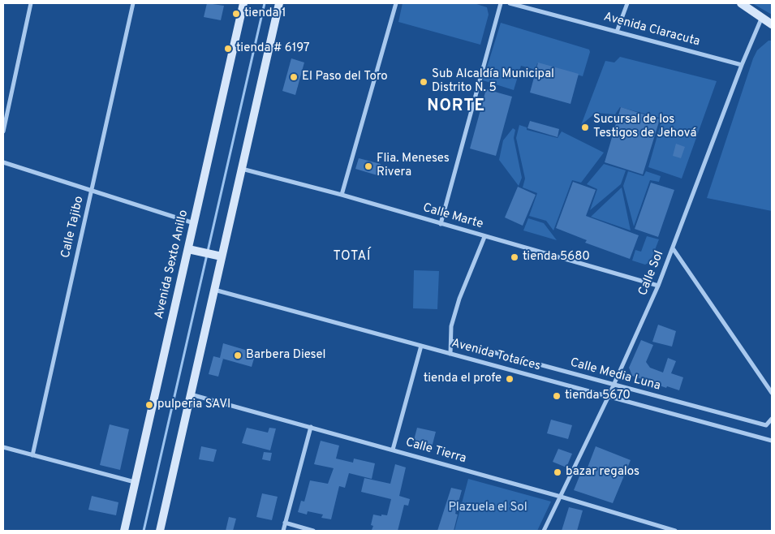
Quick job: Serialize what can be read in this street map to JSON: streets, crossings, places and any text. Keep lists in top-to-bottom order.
{
  "streets": {
    "main road": ["Avenida Sexto Anillo"],
    "street": [
      "Avenida Claracuta",
      "Calle Marte",
      "Calle Tajibo",
      "Calle Sol",
      "Avenida Totaíces",
      "Calle Media Luna",
      "Calle Tierra"
    ]
  },
  "crossings": [
    ["Avenida Claracuta", "Calle Sol"],
    ["Calle Marte", "Calle Sol"],
    ["Calle Sol", "Avenida Totaíces"],
    ["Calle Sol", "Calle Media Luna"],
    ["Calle Sol", "Calle Tierra"]
  ],
  "districts": ["NORTE", "TOTAÍ"],
  "parks": ["Plazuela el Sol"],
  "places": [
    "tienda 1",
    "tienda # 6197",
    "El Paso del Toro",
    "Sub Alcaldía Municipal Distrito N. 5",
    "Sucursal de los Testigos de Jehová",
    "Flia. Meneses Rivera",
    "tienda 5680",
    "Barbera Diesel",
    "tienda el profe",
    "tienda 5670",
    "pulperia SAVI",
    "bazar regalos"
  ]
}
